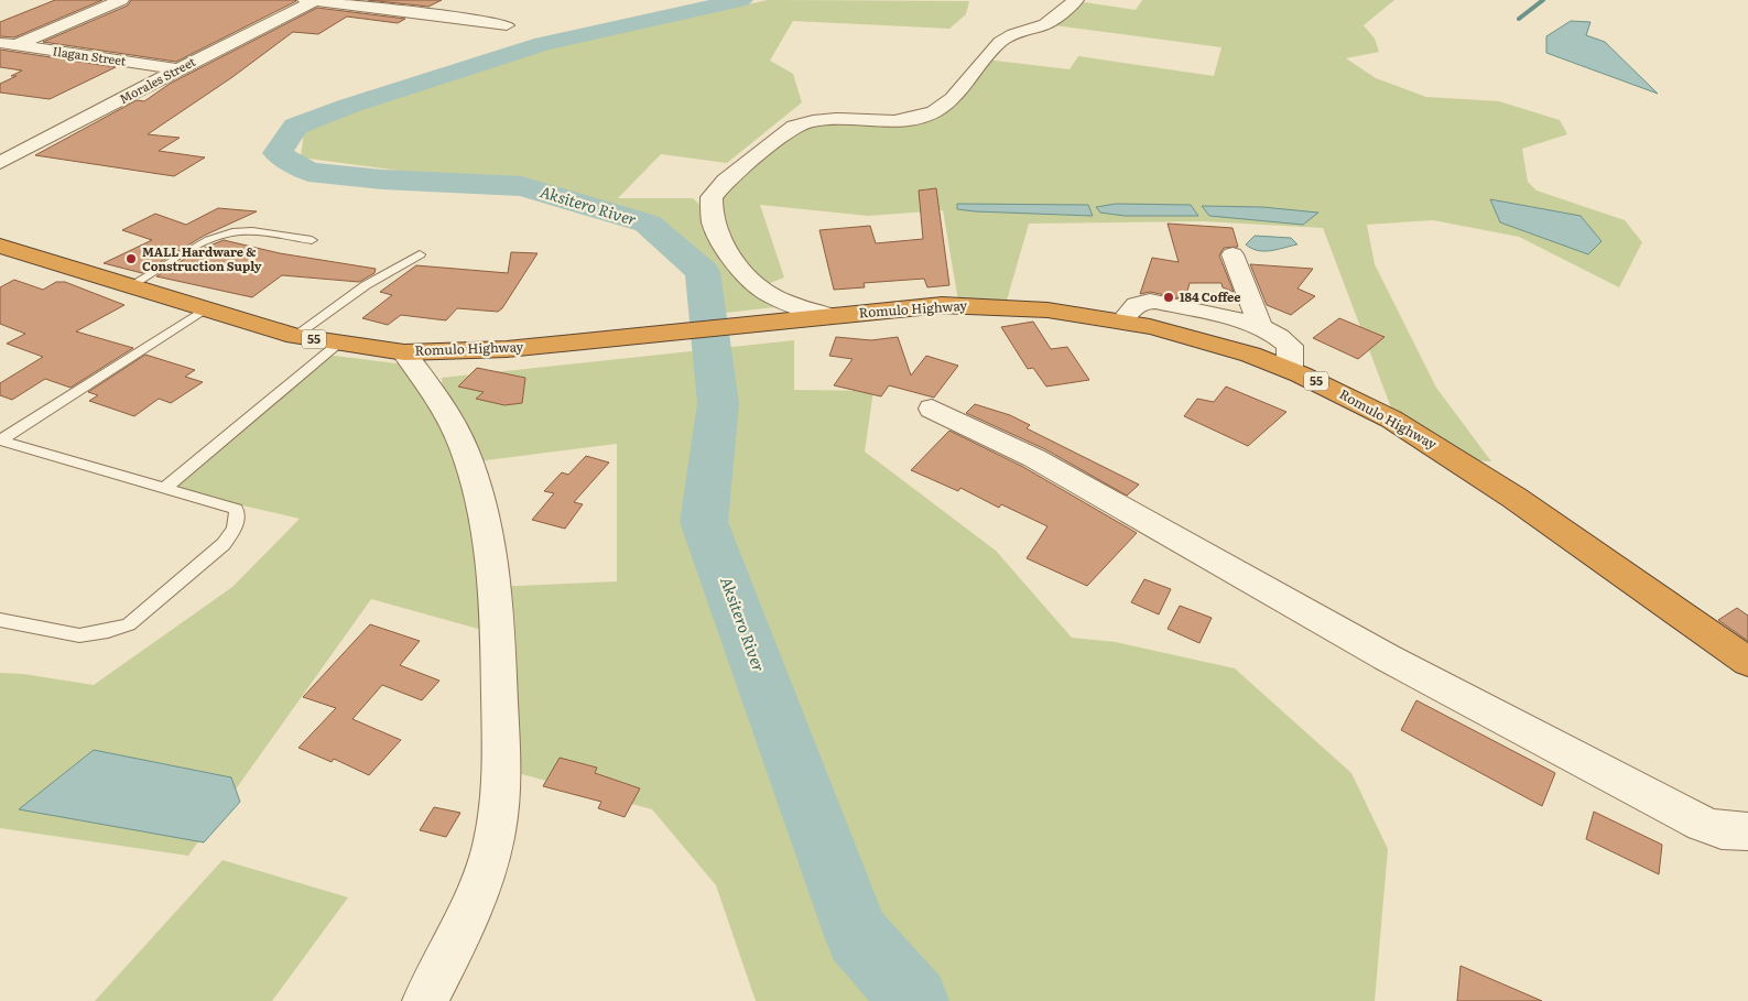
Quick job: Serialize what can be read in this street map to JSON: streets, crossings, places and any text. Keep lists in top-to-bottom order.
{
  "streets": {
    "highway": ["Romulo Highway", "55"],
    "street": ["Ilagan Street", "Morales Street"]
  },
  "crossings": [
    ["Ilagan Street", "Morales Street"]
  ],
  "water": ["Aksitero River"],
  "places": ["MALL Hardware & Construction Suply", "184 Coffee"]
}
